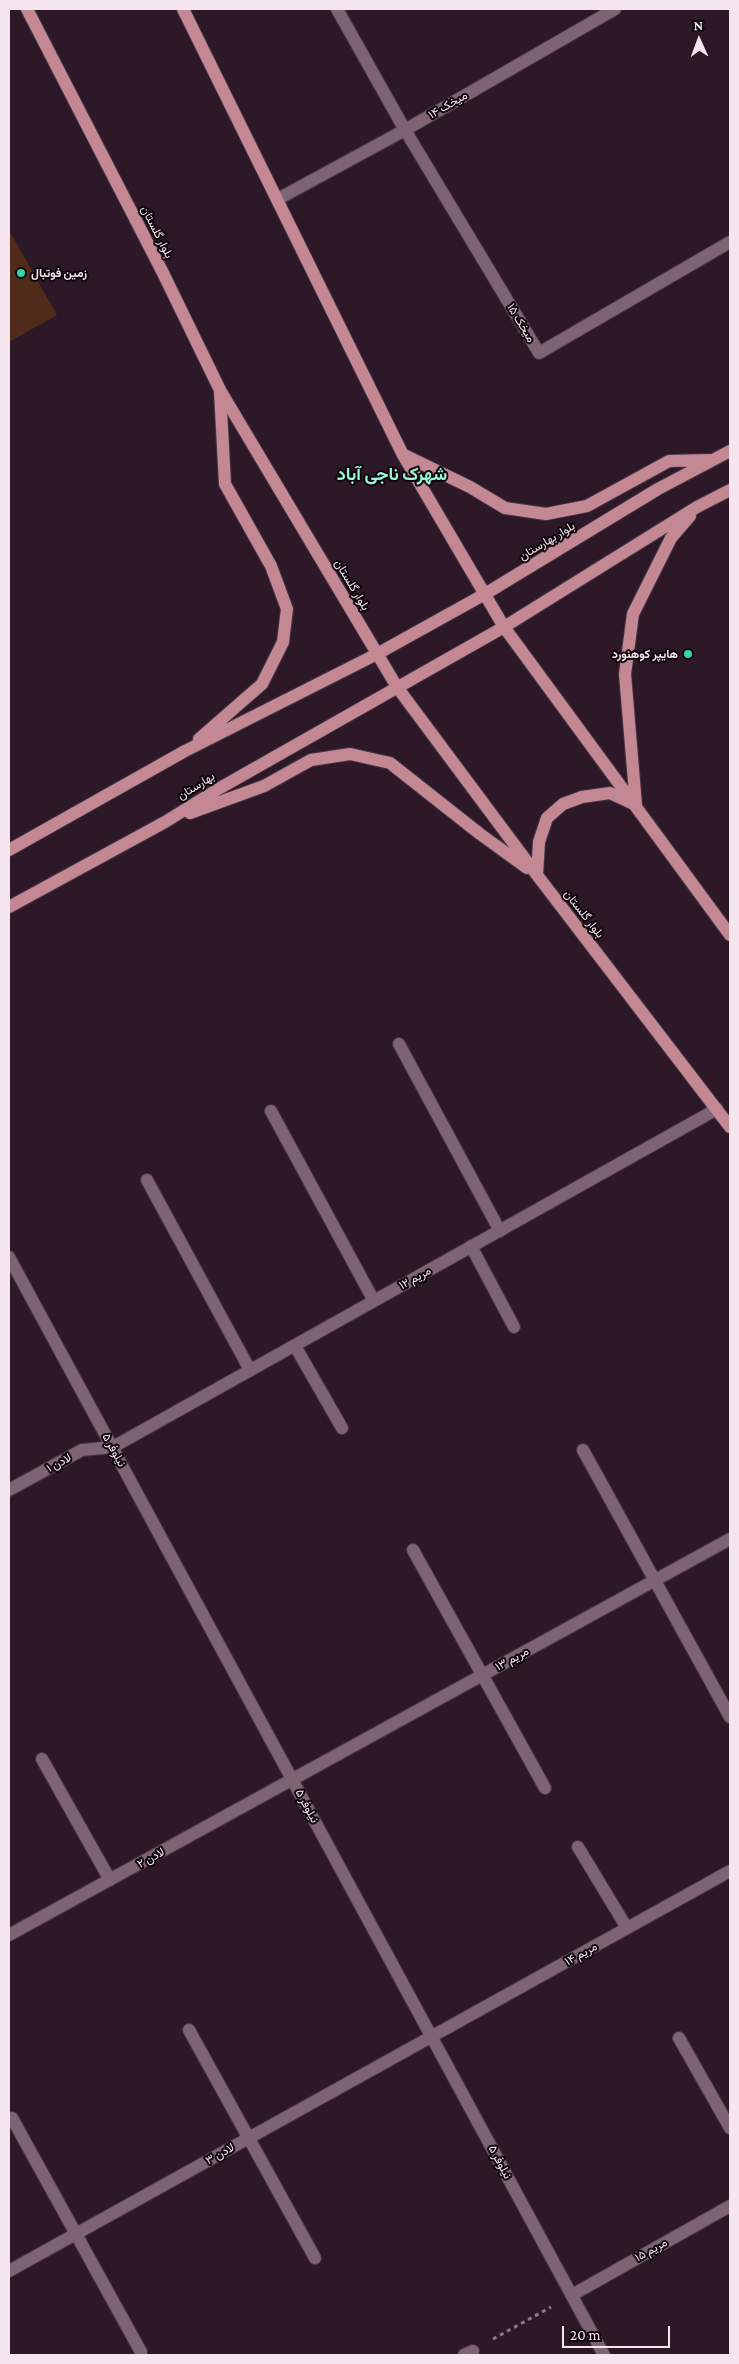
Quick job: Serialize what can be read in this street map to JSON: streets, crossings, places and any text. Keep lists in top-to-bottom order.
{
  "streets": {
    "main road": ["بلوار گلستان", "بلوار بهارستان", "بهارستان"],
    "street": [
      "میخک ۱۴",
      "میخک ۱۵",
      "مریم ۱۲",
      "نیلوفر ۵",
      "لادن ۱",
      "مریم ۱۳",
      "لادن ۲",
      "مریم ۱۴",
      "لادن ۳",
      "مریم ۱۵"
    ]
  },
  "crossings": [
    ["میخک ۱۴", "میخک ۱۵"],
    ["بلوار گلستان", "بلوار بهارستان"],
    ["بلوار گلستان", "بهارستان"],
    ["بلوار گلستان", "مریم ۱۲"],
    ["مریم ۱۲", "نیلوفر ۵"],
    ["مریم ۱۲", "لادن ۱"],
    ["نیلوفر ۵", "لادن ۱"],
    ["نیلوفر ۵", "مریم ۱۳"],
    ["نیلوفر ۵", "لادن ۲"],
    ["نیلوفر ۵", "مریم ۱۴"],
    ["نیلوفر ۵", "لادن ۳"],
    ["نیلوفر ۵", "مریم ۱۵"],
    ["مریم ۱۳", "لادن ۲"],
    ["مریم ۱۴", "لادن ۳"]
  ],
  "districts": ["شهرک ناجی آباد"],
  "places": ["زمین فوتبال", "هایپر کوهنورد"],
  "scale_bar": "20 m",
  "north": "top"
}
